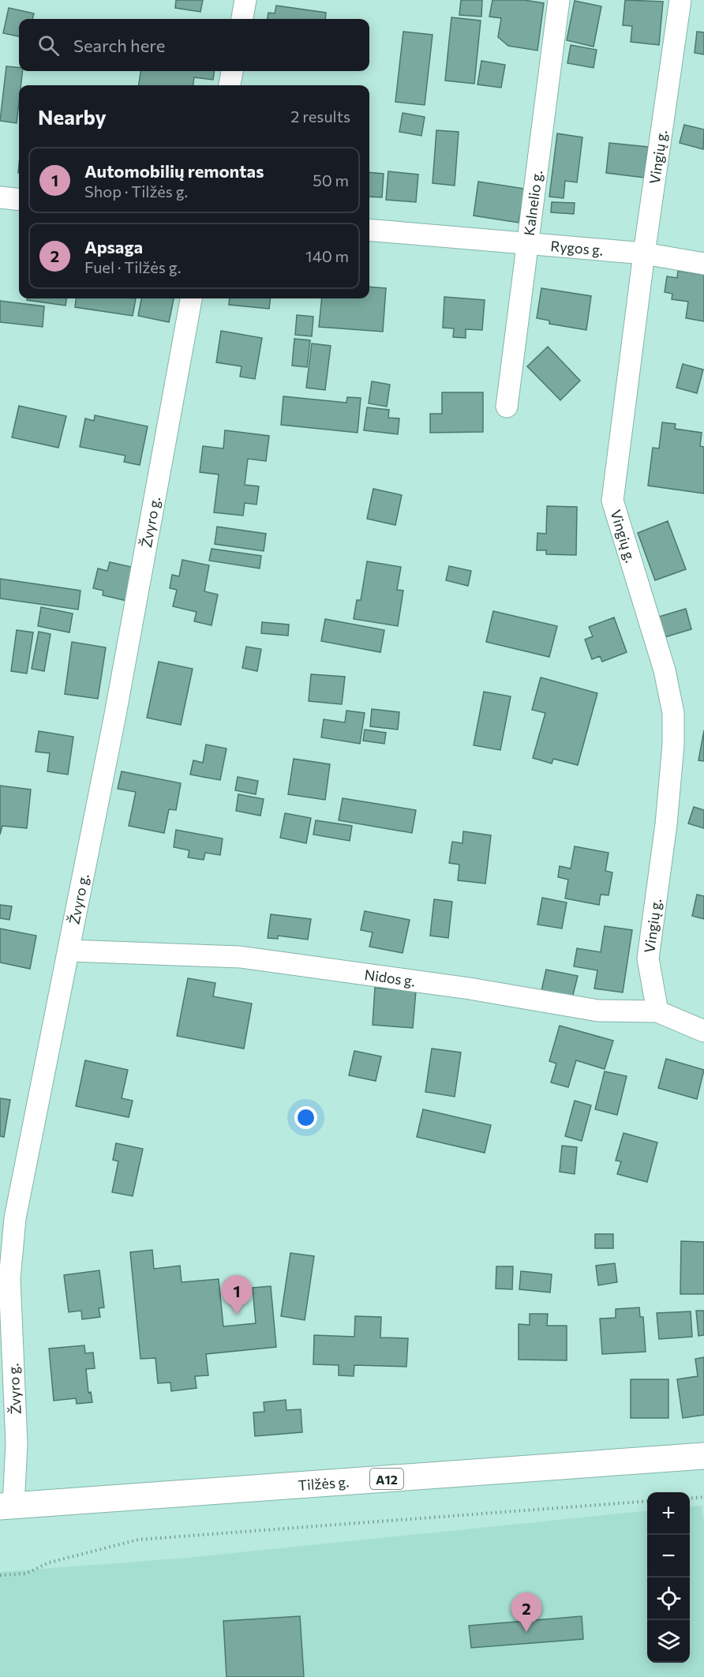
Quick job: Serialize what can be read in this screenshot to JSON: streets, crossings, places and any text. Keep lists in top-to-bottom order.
{
  "streets": {
    "highway": ["A12", "Tilžės g."],
    "street": [
      "Vingių g.",
      "Kalnelio g.",
      "Rygos g.",
      "Žvyro g.",
      "Nidos g."
    ]
  },
  "crossings": [
    ["Vingių g.", "Rygos g."],
    ["Vingių g.", "Nidos g."],
    ["Kalnelio g.", "Rygos g."],
    ["Žvyro g.", "Nidos g."],
    ["Žvyro g.", "Tilžės g."]
  ],
  "page": {
    "search": "Search here",
    "heading": ["Nearby", "2 results"],
    "list": [
      {
        "mark": "1",
        "name": "Automobilių remontas",
        "note": "Shop · Tilžės g.",
        "value": "50 m"
      },
      {
        "mark": "2",
        "name": "Apsaga",
        "note": "Fuel · Tilžės g.",
        "value": "140 m"
      }
    ],
    "pins": ["1", "2"],
    "map_buttons": ["+", "−"]
  }
}
